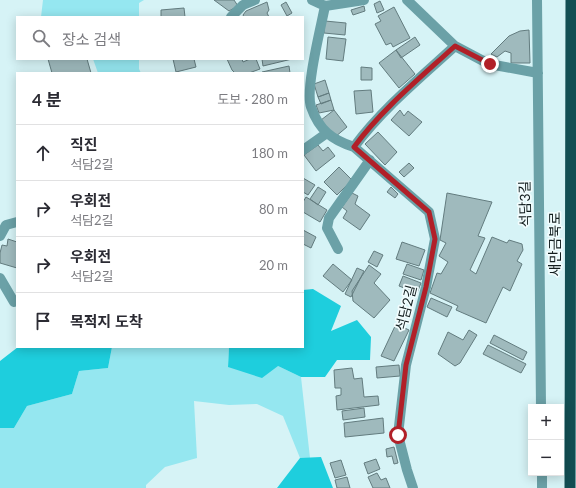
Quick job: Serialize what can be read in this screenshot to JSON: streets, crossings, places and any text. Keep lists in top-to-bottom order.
{
  "streets": {
    "highway": ["새만금북로"],
    "street": ["석담3길", "석담2길"]
  },
  "page": {
    "search": "장소 검색",
    "heading": ["4 분", "도보 · 280 m"],
    "list": [
      ["직진", "석담2길", "180 m"],
      ["우회전", "석담2길", "80 m"],
      ["우회전", "석담2길", "20 m"],
      "목적지 도착"
    ],
    "map_buttons": ["+", "−"]
  }
}
